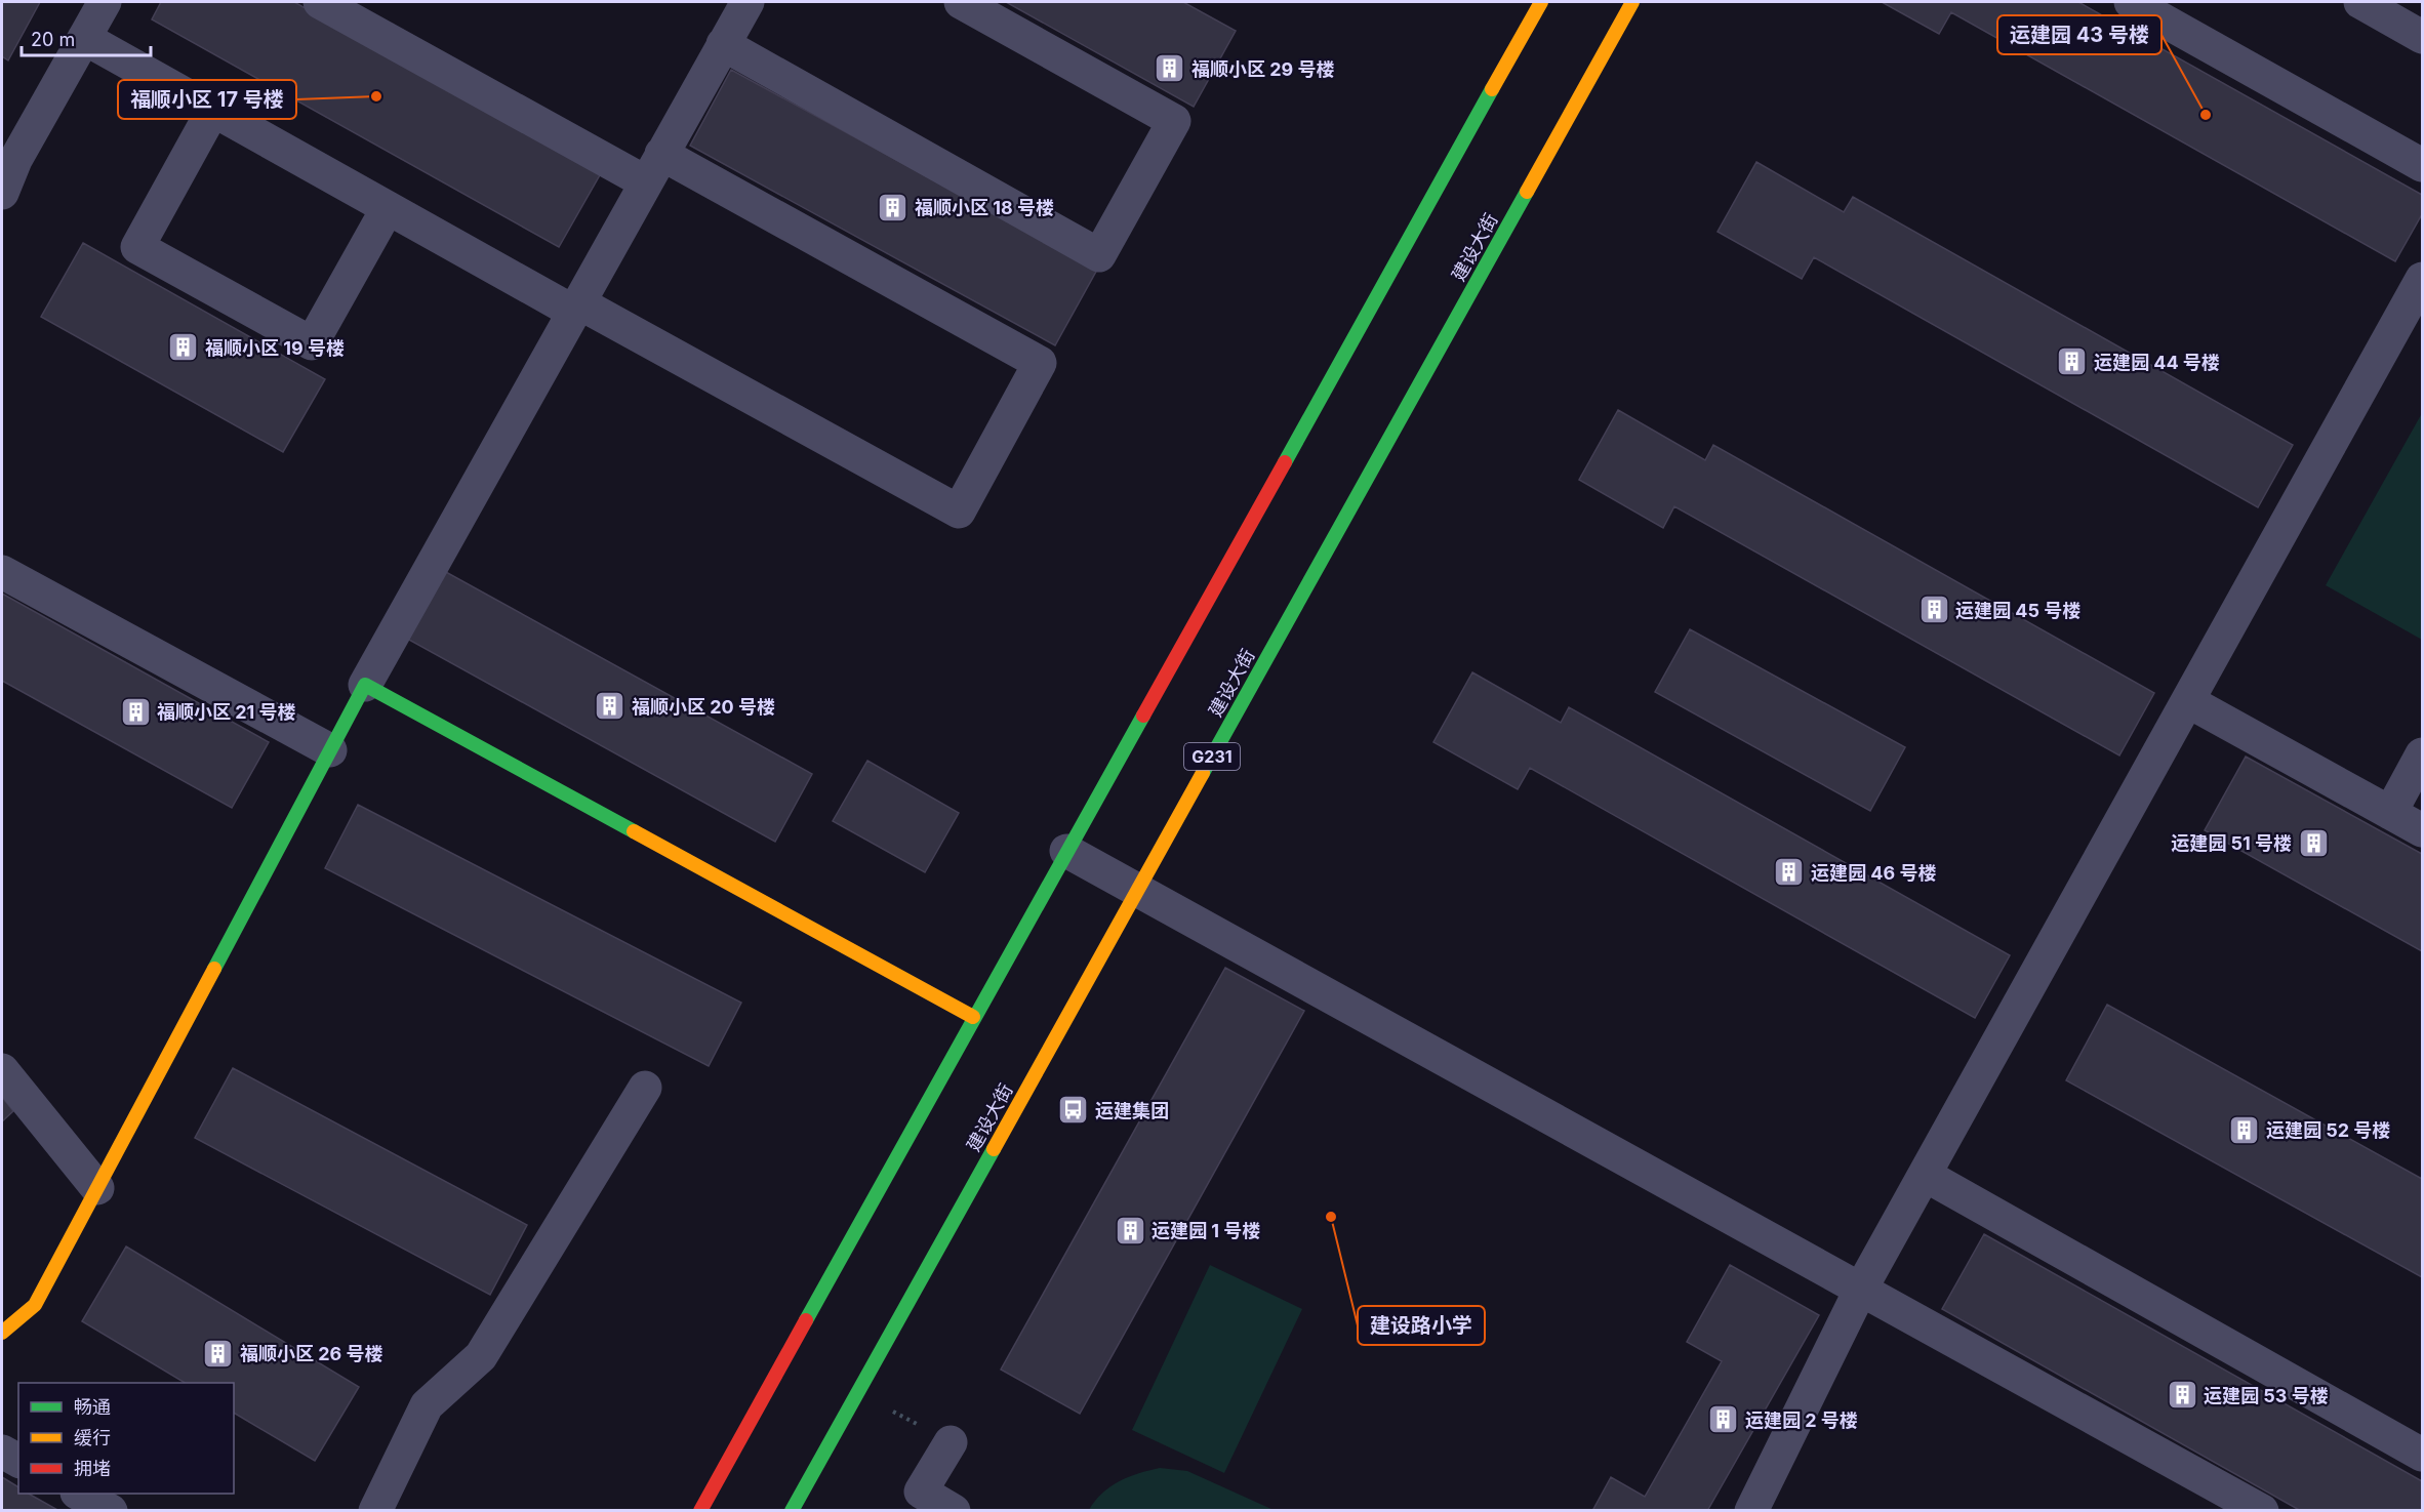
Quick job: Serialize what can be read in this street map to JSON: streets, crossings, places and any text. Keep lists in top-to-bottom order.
{
  "streets": {
    "main road": ["建设大街", "G231"]
  },
  "places": {
    "building": [
      "福顺小区 29 号楼",
      "福顺小区 18 号楼",
      "福顺小区 19 号楼",
      "运建园 44 号楼",
      "运建园 45 号楼",
      "福顺小区 20 号楼",
      "福顺小区 21 号楼",
      "运建园 51 号楼",
      "运建园 46 号楼",
      "运建园 52 号楼",
      "运建园 1 号楼",
      "福顺小区 26 号楼",
      "运建园 53 号楼",
      "运建园 2 号楼"
    ],
    "other": ["福顺小区 17 号楼", "运建园 43 号楼", "建设路小学"],
    "bus stop": ["运建集团"]
  },
  "legend": ["畅通", "缓行", "拥堵"],
  "scale_bar": "20 m"
}
